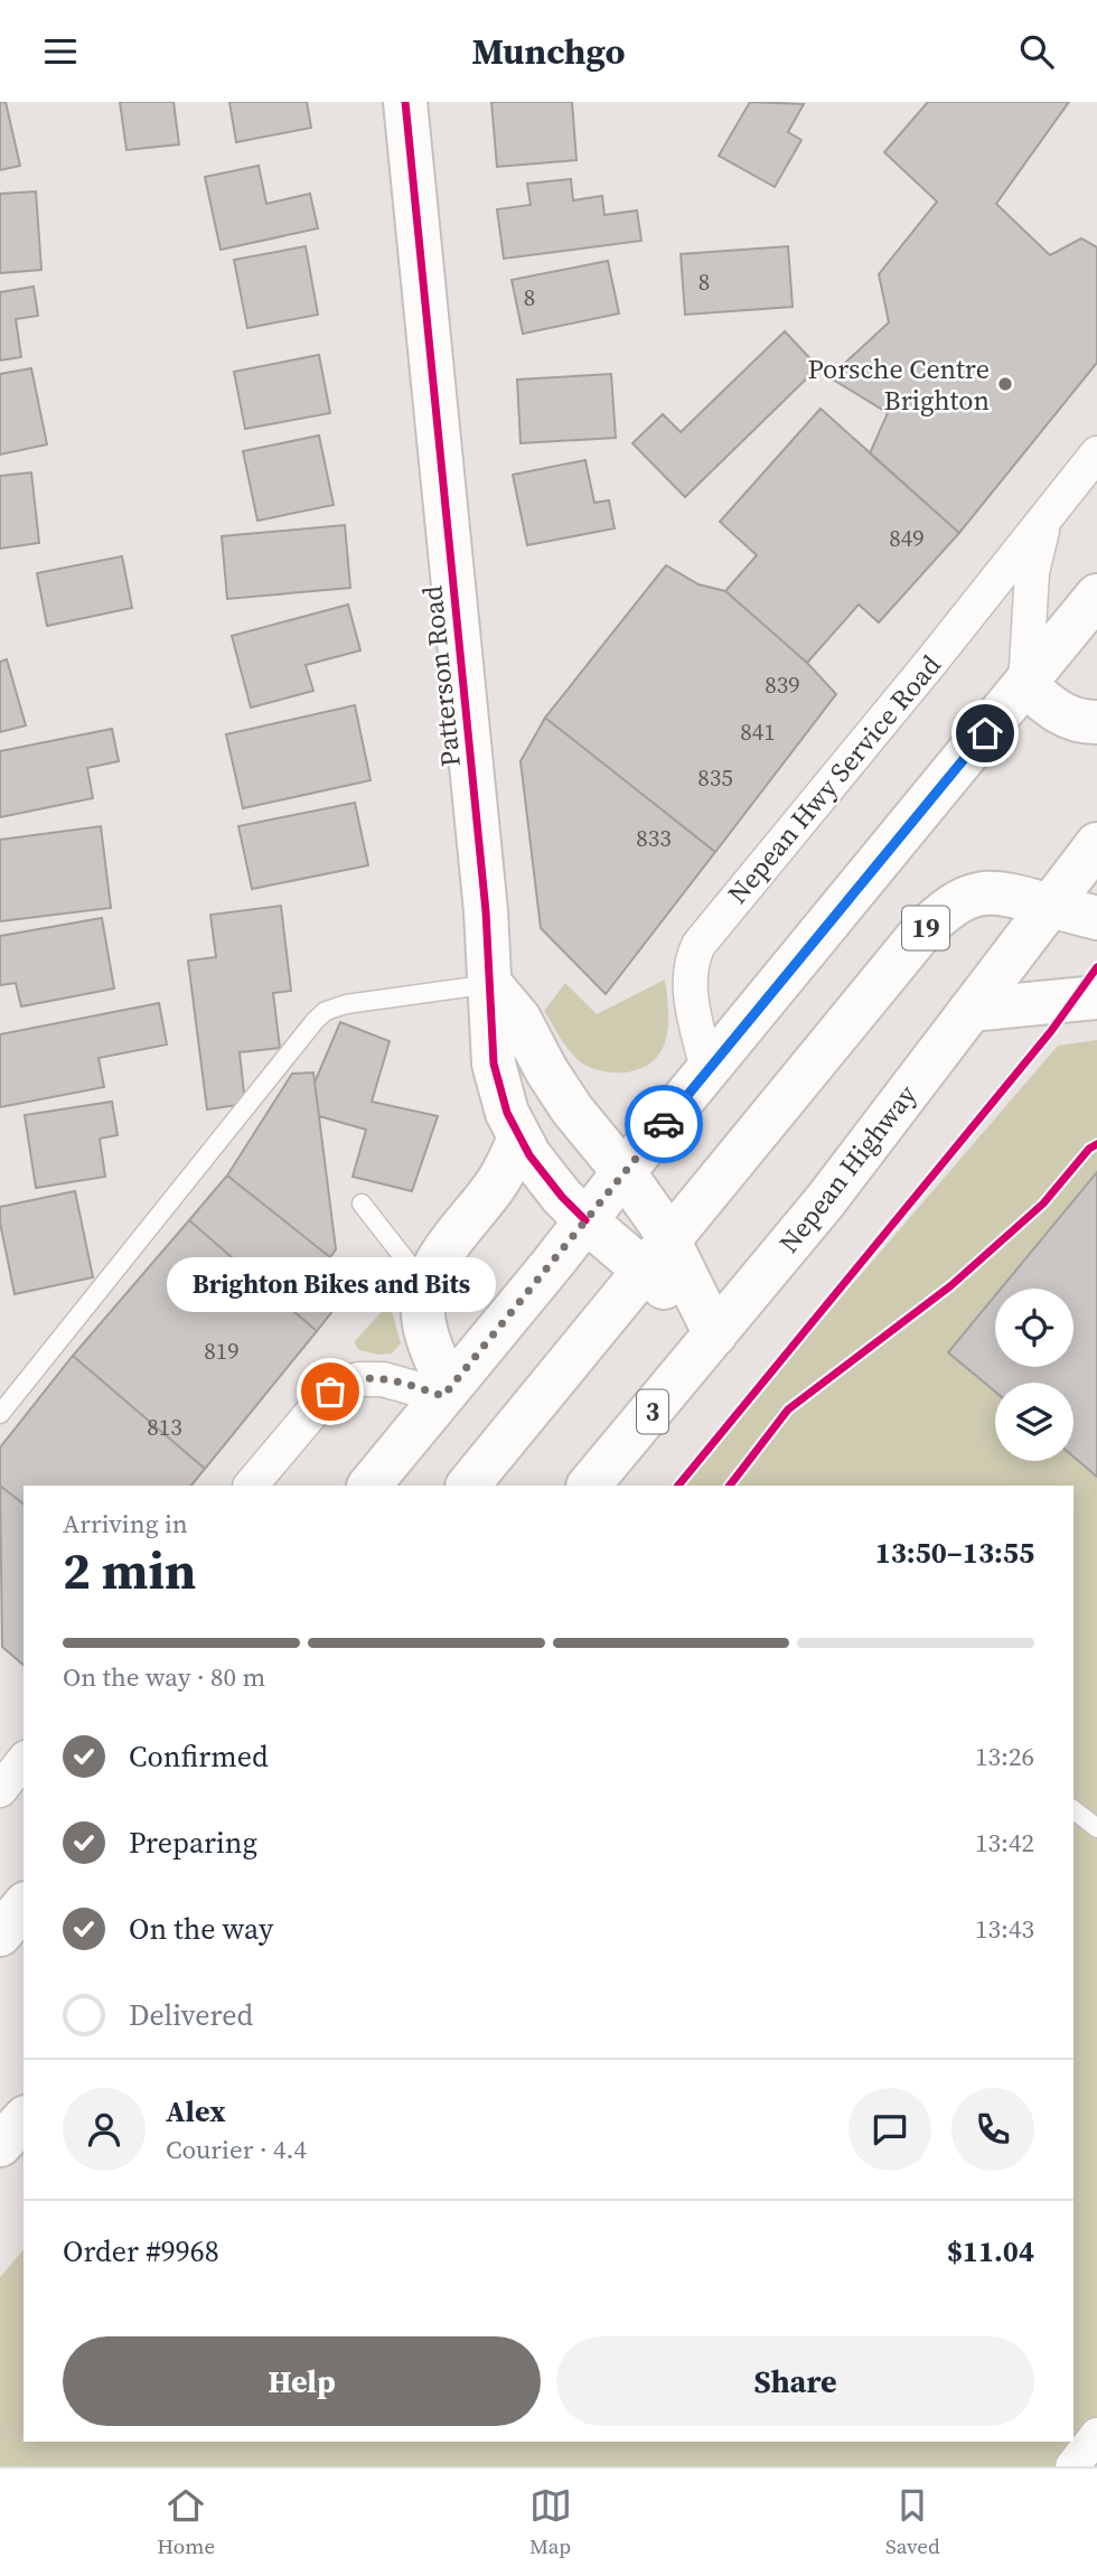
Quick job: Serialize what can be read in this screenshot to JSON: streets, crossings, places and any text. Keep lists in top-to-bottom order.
{
  "streets": {
    "main road": [
      "Patterson Road",
      "19",
      "Nepean Highway",
      "3"
    ],
    "street": ["Nepean Hwy Service Road"]
  },
  "crossings": [
    ["Patterson Road", "19"],
    ["19", "Nepean Highway"]
  ],
  "places": ["Porsche Centre Brighton", "Brighton Bikes and Bits"],
  "house_numbers": [
    "8",
    "8",
    "849",
    "839",
    "841",
    "835",
    "833",
    "819",
    "813"
  ],
  "page": {
    "header": "Munchgo",
    "bubble": "Brighton Bikes and Bits",
    "heading": ["2 min", "Arriving in", "13:50–13:55"],
    "panel": [
      "Alex",
      "Courier · 4.4",
      "Order #9968",
      "$11.04"
    ],
    "bar": "On the way · 80 m",
    "list": [
      ["Confirmed", "13:26"],
      ["Preparing", "13:42"],
      ["On the way", "13:43"],
      "Delivered"
    ],
    "buttons": ["Help", "Share"],
    "tabs": ["Home", "Map", "Saved"]
  }
}
